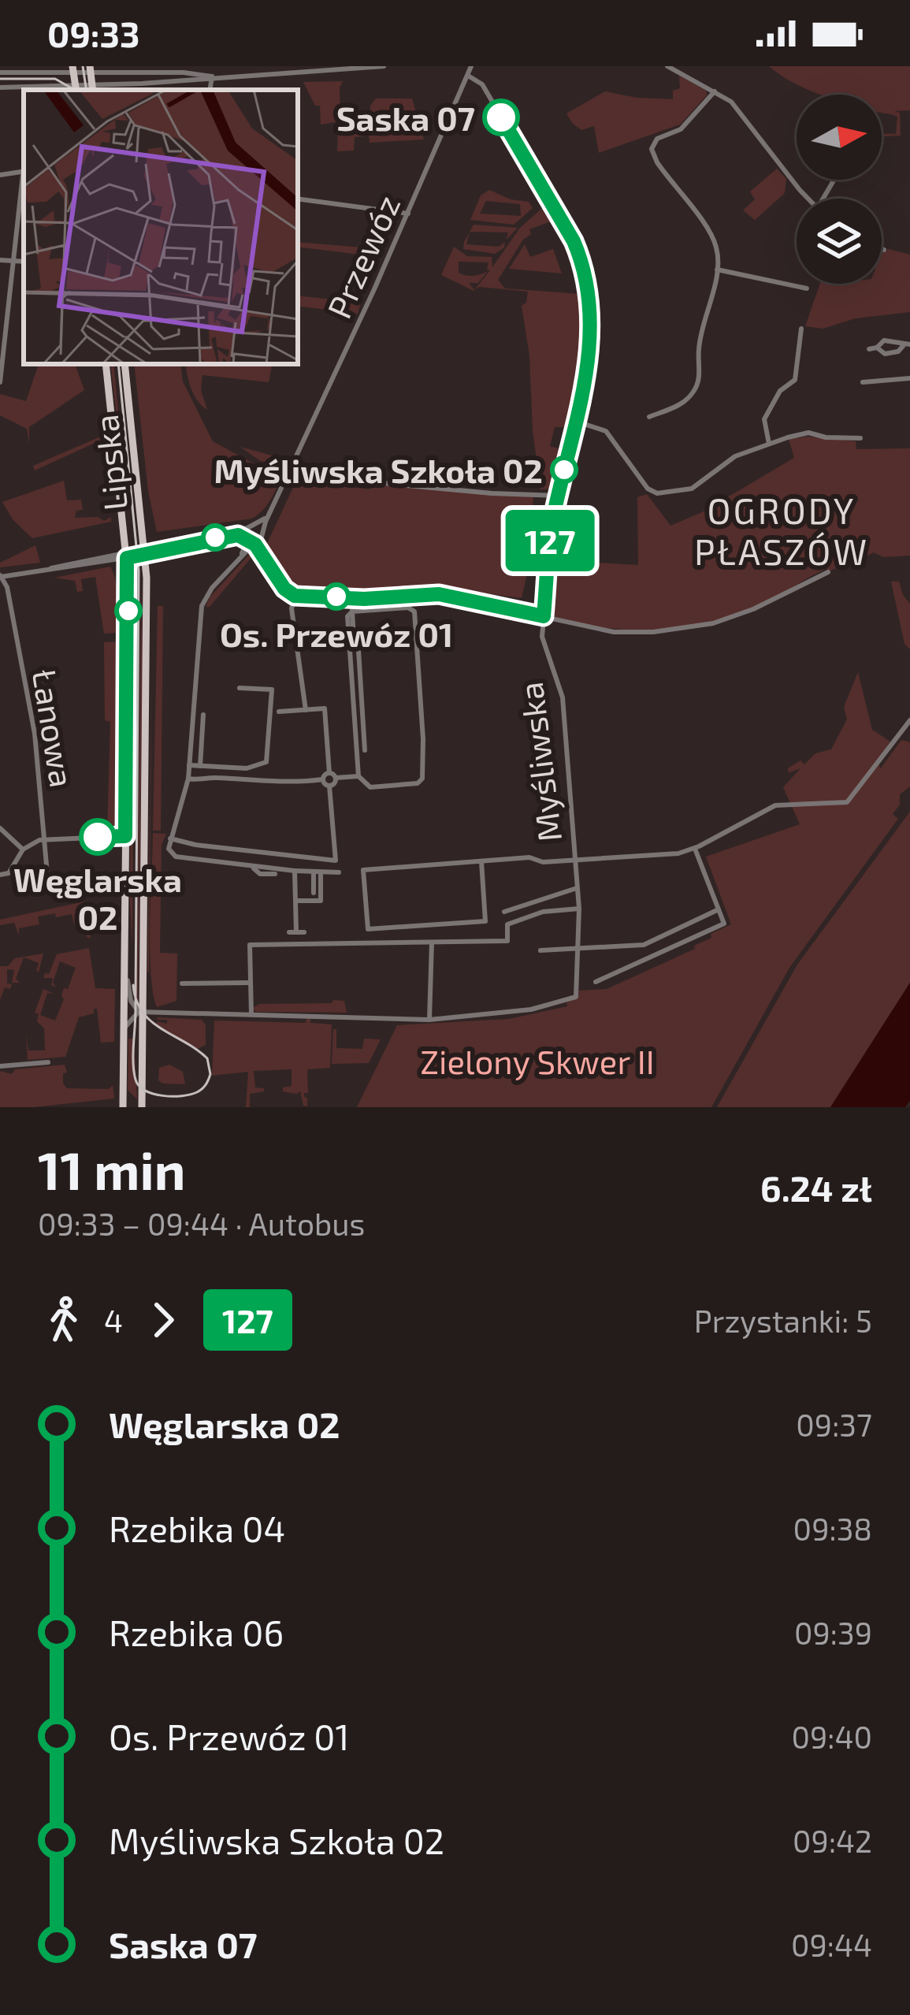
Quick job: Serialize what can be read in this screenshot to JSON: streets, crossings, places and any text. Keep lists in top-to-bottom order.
{
  "streets": {
    "main road": ["Lipska"],
    "street": ["Przewóz", "Łanowa", "Myśliwska"]
  },
  "crossings": [
    ["Przewóz", "Myśliwska"]
  ],
  "districts": ["OGRODY PŁASZÓW"],
  "parks": ["Zielony Skwer II"],
  "places": [
    "Saska 07",
    "Myśliwska Szkoła 02",
    "Os. Przewóz 01",
    "Węglarska 02"
  ],
  "lines": ["bus line 127"],
  "north": "right",
  "page": {
    "status": "09:33",
    "on_map": "127",
    "heading": ["11 min", "09:33 – 09:44 · Autobus", "6.24 zł"],
    "legs": ["4", "127", "Przystanki: 5"],
    "list": [
      {
        "name": "Węglarska 02",
        "value": "09:37"
      },
      {
        "name": "Rzebika 04",
        "value": "09:38"
      },
      {
        "name": "Rzebika 06",
        "value": "09:39"
      },
      {
        "name": "Os. Przewóz 01",
        "value": "09:40"
      },
      {
        "name": "Myśliwska Szkoła 02",
        "value": "09:42"
      },
      {
        "name": "Saska 07",
        "value": "09:44"
      }
    ]
  }
}
